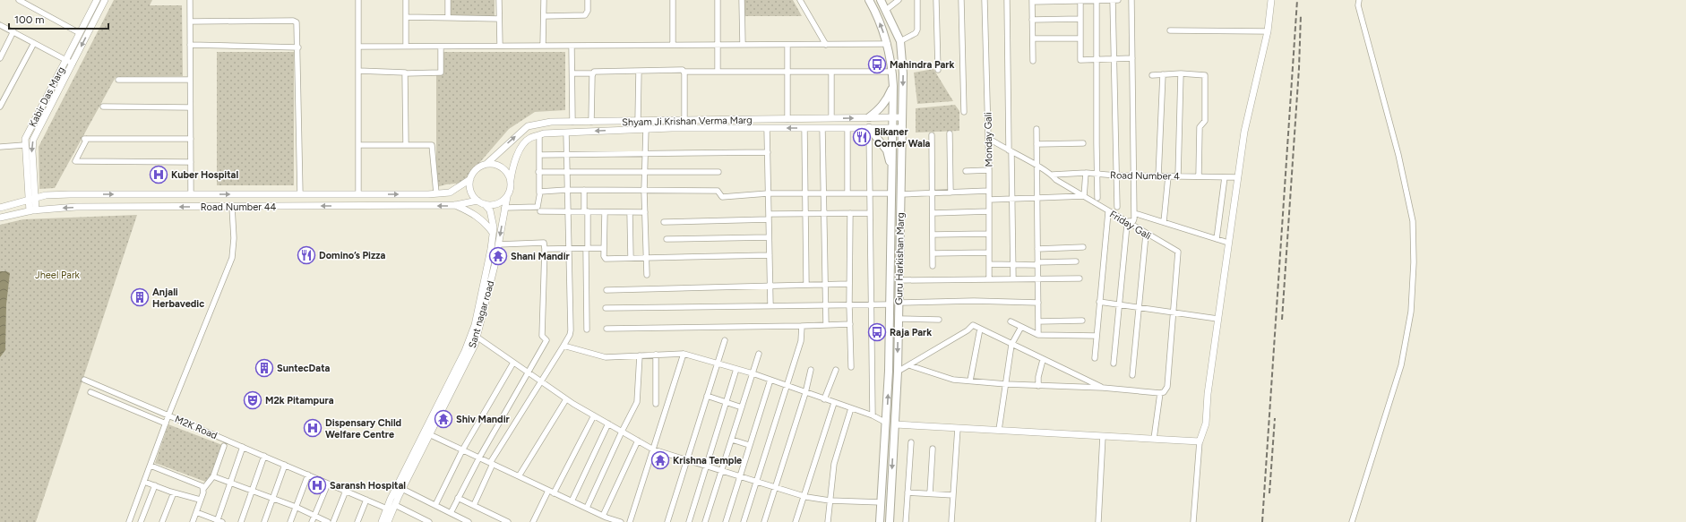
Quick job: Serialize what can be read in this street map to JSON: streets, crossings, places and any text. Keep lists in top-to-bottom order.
{
  "streets": {
    "main road": ["Guru Harkishan Marg"],
    "street": [
      "Kabir Das Marg",
      "Shyam Ji Krishan Verma Marg",
      "Monday Gali",
      "Road Number 4",
      "Road Number 44",
      "Friday Gali",
      "Sant nagar road",
      "M2K Road"
    ]
  },
  "crossings": [
    ["Kabir Das Marg", "Road Number 44"],
    ["Shyam Ji Krishan Verma Marg", "Road Number 44"],
    ["Shyam Ji Krishan Verma Marg", "Guru Harkishan Marg"],
    ["Shyam Ji Krishan Verma Marg", "Sant nagar road"],
    ["Monday Gali", "Friday Gali"],
    ["Road Number 4", "Friday Gali"],
    ["Road Number 44", "Sant nagar road"],
    ["Road Number 44", "M2K Road"],
    ["Sant nagar road", "M2K Road"]
  ],
  "parks": ["Jheel Park"],
  "places": {
    "bus stop": ["Mahindra Park", "Raja Park"],
    "restaurant": ["Bikaner Corner Wala", "Domino’s Pizza"],
    "hospital": ["Kuber Hospital", "Dispensary Child Welfare Centre", "Saransh Hospital"],
    "temple": ["Shani Mandir", "Shiv Mandir", "Krishna Temple"],
    "building": ["Anjali Herbavedic", "SuntecData"],
    "theatre": ["M2k Pitampura"]
  },
  "scale_bar": "100 m"
}
